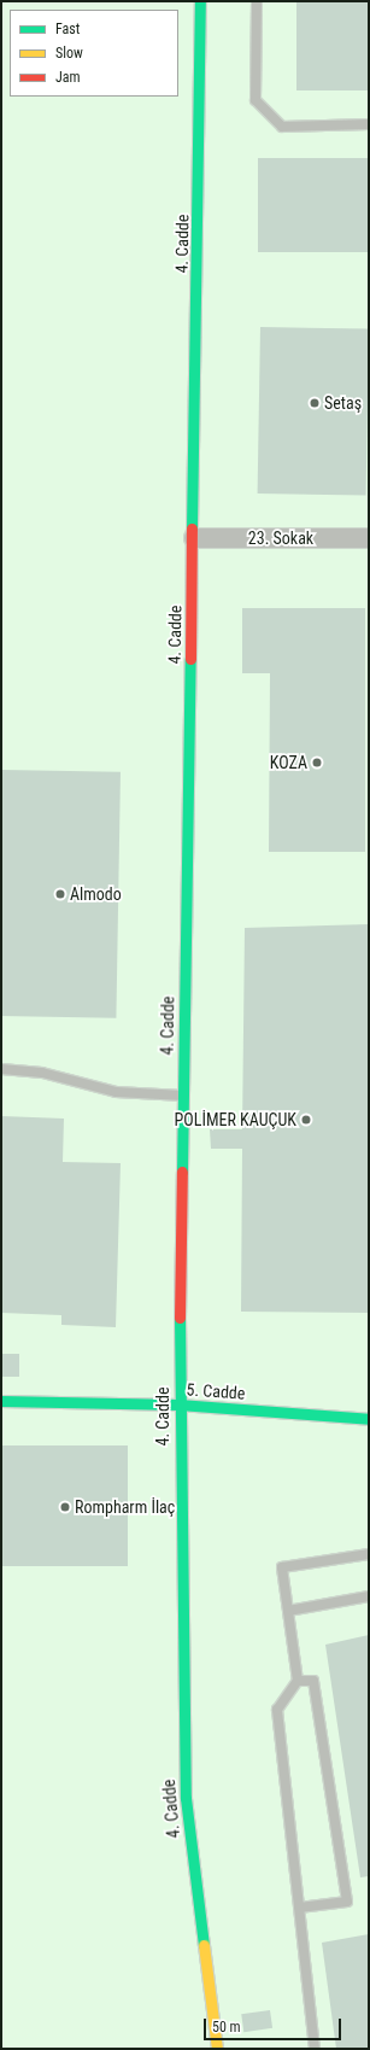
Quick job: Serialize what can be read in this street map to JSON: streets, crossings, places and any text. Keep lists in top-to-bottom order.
{
  "streets": {
    "street": ["4. Cadde", "23. Sokak", "5. Cadde"]
  },
  "crossings": [
    ["4. Cadde", "23. Sokak"],
    ["4. Cadde", "5. Cadde"]
  ],
  "places": [
    "Setaş",
    "KOZA",
    "Almodo",
    "POLİMER KAUÇUK",
    "Rompharm İlaç"
  ],
  "legend": ["Fast", "Slow", "Jam"],
  "scale_bar": "50 m"
}
